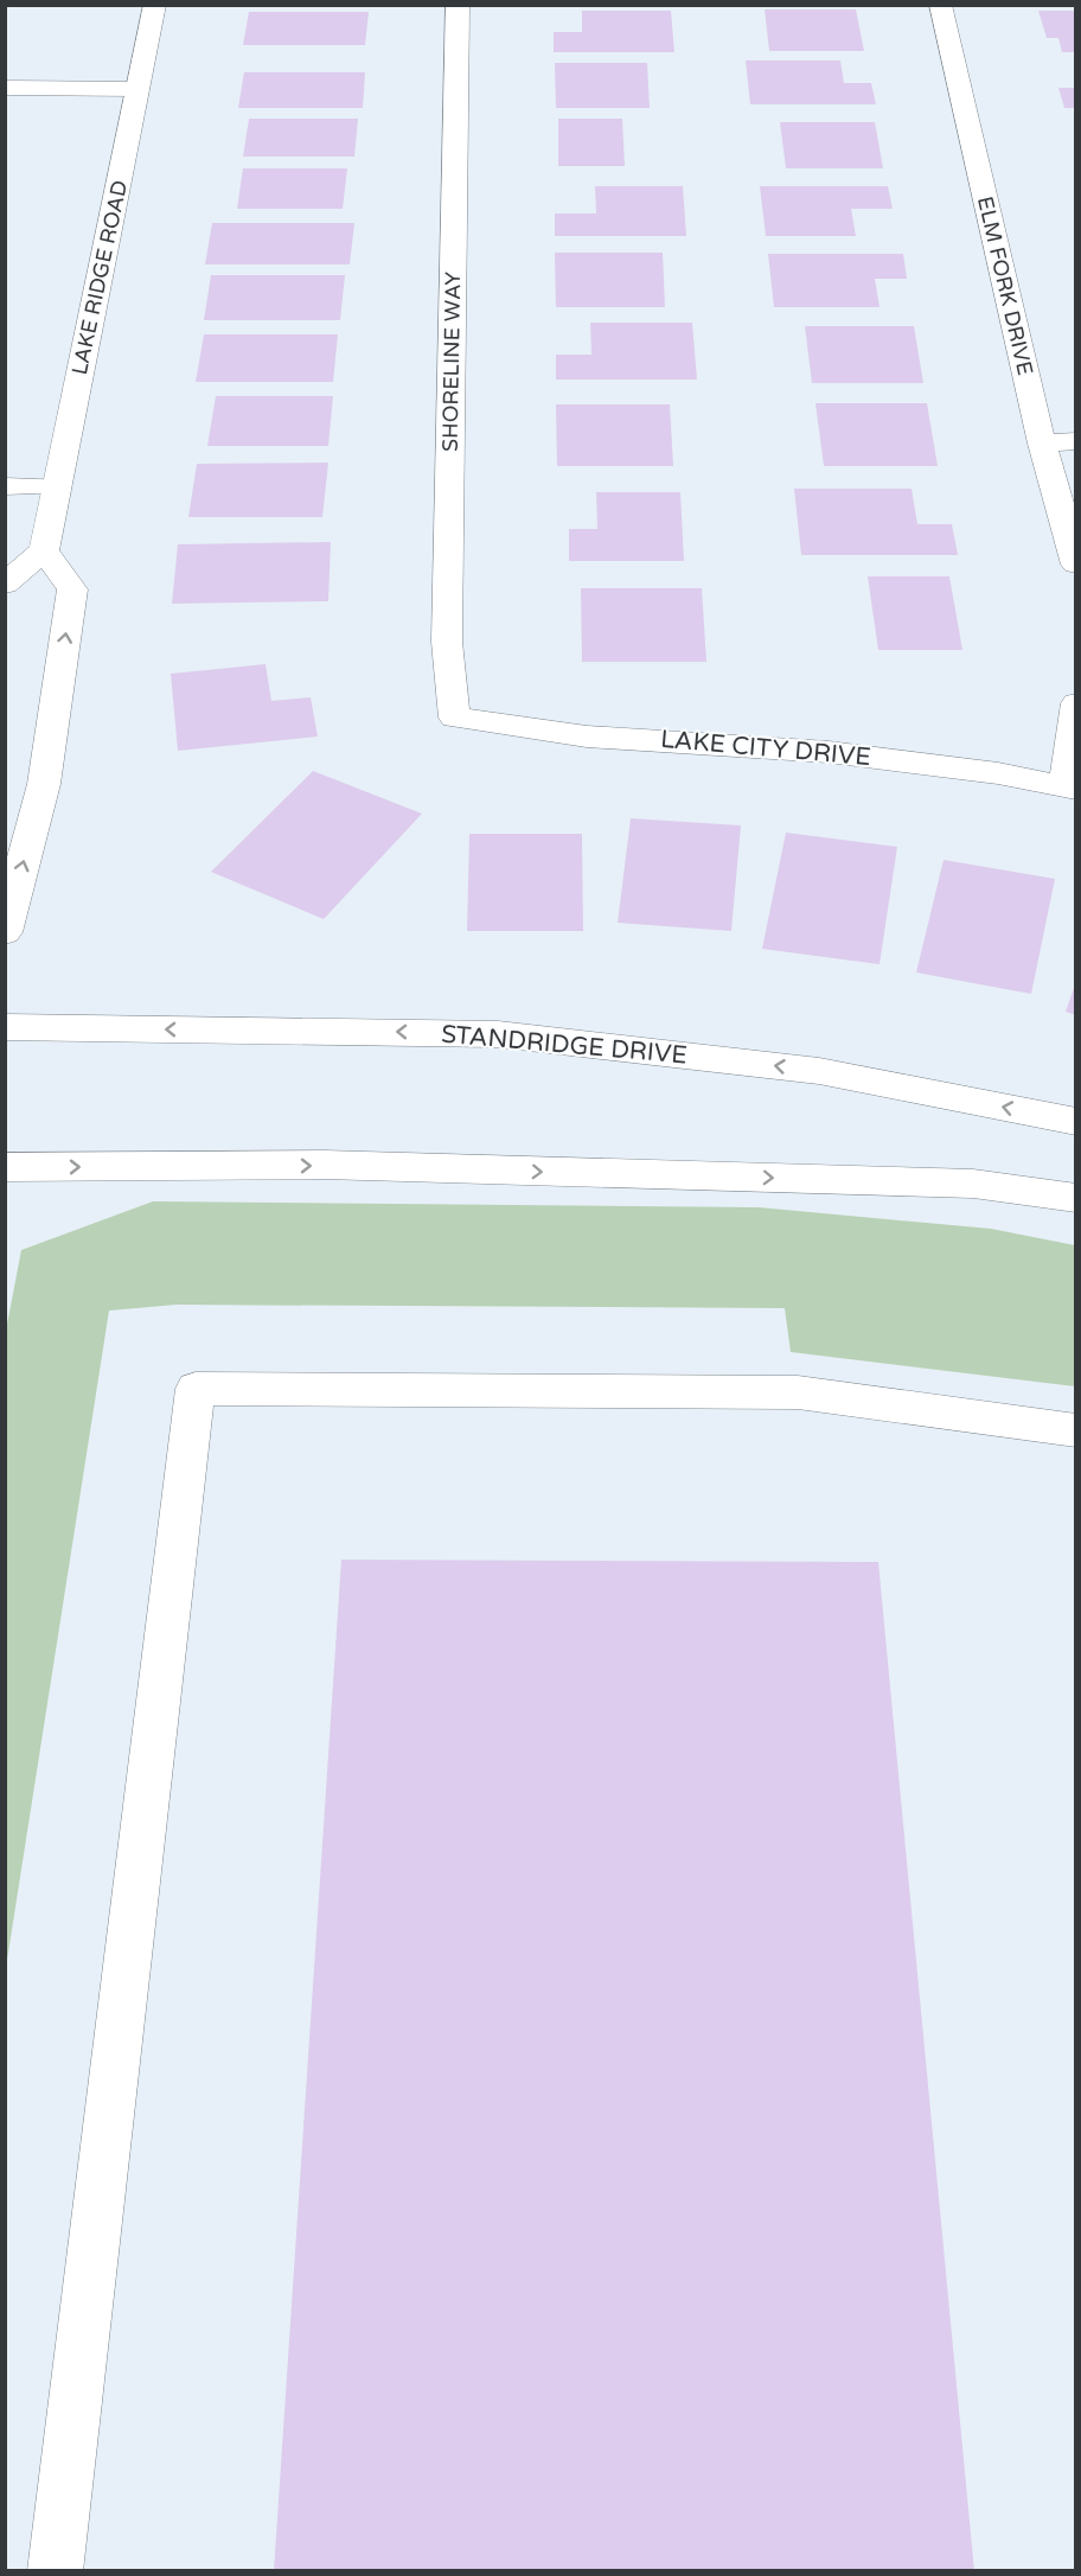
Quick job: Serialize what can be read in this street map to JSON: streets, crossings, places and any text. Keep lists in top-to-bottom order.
{
  "streets": {
    "street": [
      "LAKE RIDGE ROAD",
      "ELM FORK DRIVE",
      "SHORELINE WAY",
      "LAKE CITY DRIVE",
      "STANDRIDGE DRIVE"
    ]
  },
  "crossings": [
    ["SHORELINE WAY", "LAKE CITY DRIVE"]
  ]
}
